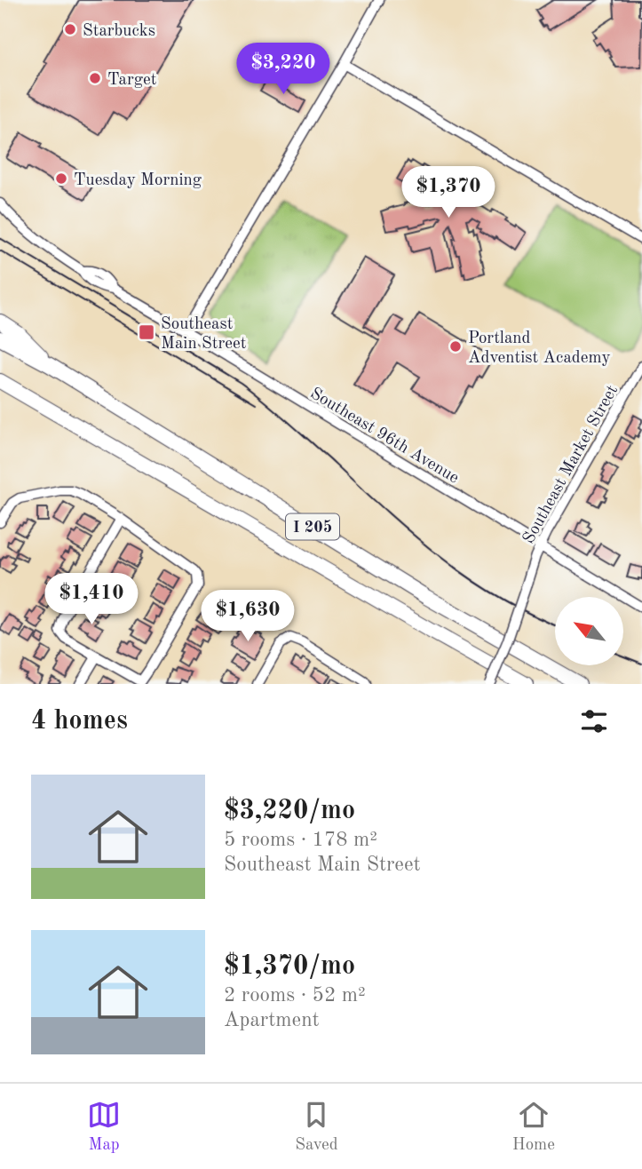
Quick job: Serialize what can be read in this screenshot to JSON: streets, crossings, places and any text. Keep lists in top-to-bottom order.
{
  "streets": {
    "highway": ["I 205"],
    "street": ["Southeast 96th Avenue", "Southeast Market Street"]
  },
  "crossings": [
    ["Southeast 96th Avenue", "Southeast Market Street"]
  ],
  "places": {
    "other": [
      "Starbucks",
      "Target",
      "Tuesday Morning",
      "Portland Adventist Academy"
    ],
    "transit": ["Southeast Main Street"]
  },
  "north": "top left",
  "page": {
    "price": [
      "$3,220",
      "$1,370",
      "$1,410",
      "$1,630"
    ],
    "heading": "4 homes",
    "list": [
      {
        "name": "$3,220/mo",
        "note": "5 rooms · 178 m² · Southeast Main Street"
      },
      {
        "name": "$1,370/mo",
        "note": "2 rooms · 52 m² · Apartment"
      }
    ],
    "tabs": ["Map", "Saved", "Home"]
  }
}
